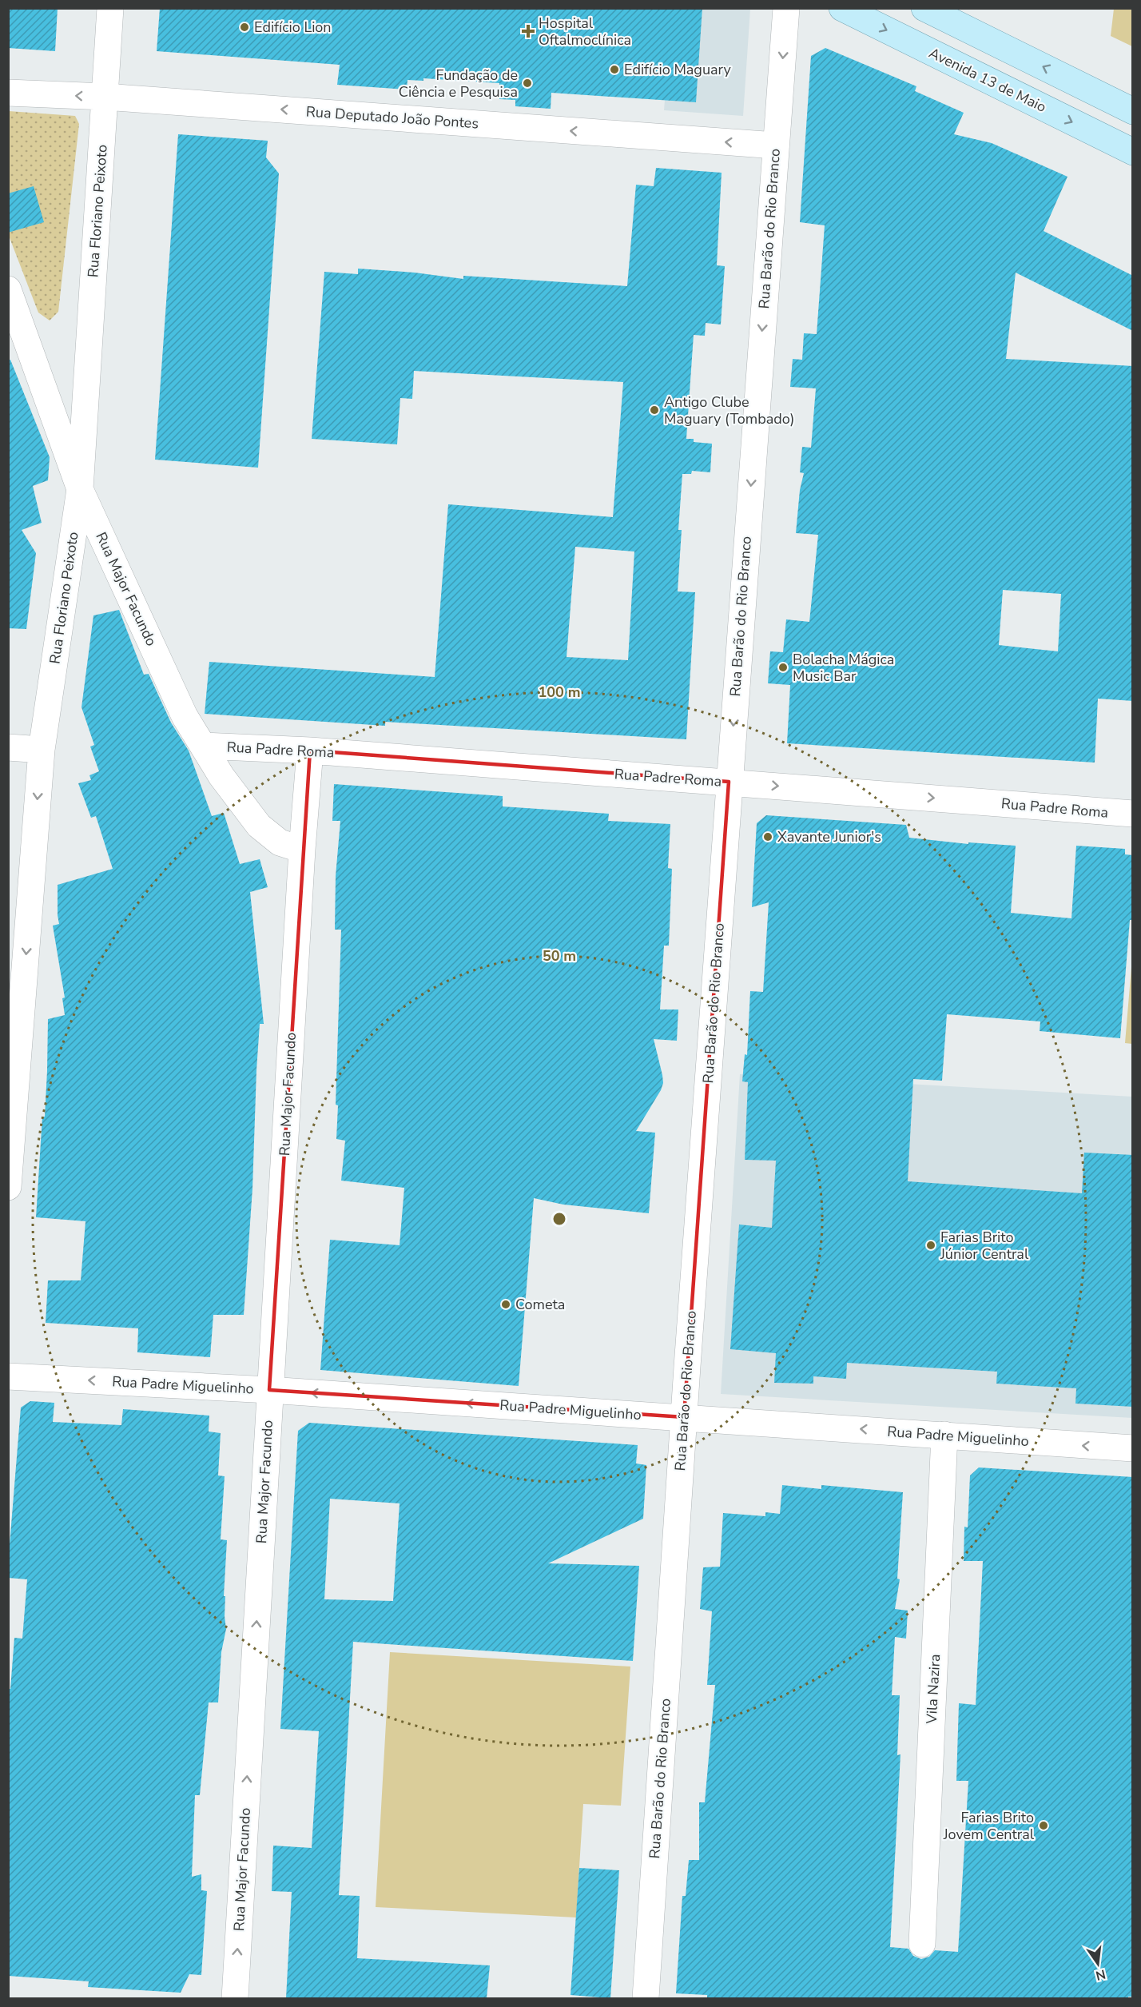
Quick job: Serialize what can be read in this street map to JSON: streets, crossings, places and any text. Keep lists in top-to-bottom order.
{
  "streets": {
    "main road": ["Avenida 13 de Maio"],
    "street": [
      "Rua Deputado João Pontes",
      "Rua Floriano Peixoto",
      "Rua Barão do Rio Branco",
      "Rua Major Facundo",
      "Rua Padre Roma",
      "Rua Padre Miguelinho",
      "Vila Nazira"
    ]
  },
  "crossings": [
    ["Rua Deputado João Pontes", "Rua Floriano Peixoto"],
    ["Rua Deputado João Pontes", "Rua Barão do Rio Branco"],
    ["Rua Floriano Peixoto", "Rua Major Facundo"],
    ["Rua Barão do Rio Branco", "Rua Padre Roma"],
    ["Rua Barão do Rio Branco", "Rua Padre Miguelinho"],
    ["Rua Major Facundo", "Rua Padre Roma"],
    ["Rua Major Facundo", "Rua Padre Miguelinho"],
    ["Rua Padre Miguelinho", "Vila Nazira"]
  ],
  "one_way": [
    "Rua Deputado João Pontes",
    "Rua Floriano Peixoto",
    "Rua Barão do Rio Branco",
    "Rua Padre Roma",
    "Rua Padre Miguelinho"
  ],
  "places": {
    "other": [
      "Edifício Lion",
      "Edifício Maguary",
      "Fundação de Ciência e Pesquisa",
      "Antigo Clube Maguary (Tombado)",
      "Bolacha Mágica Music Bar",
      "Xavante Junior's",
      "Farias Brito Júnior Central",
      "Cometa",
      "Farias Brito Jovem Central"
    ],
    "health": ["Hospital Oftalmoclínica"]
  },
  "north": "bottom",
  "rings": ["100 m", "50 m"]
}
